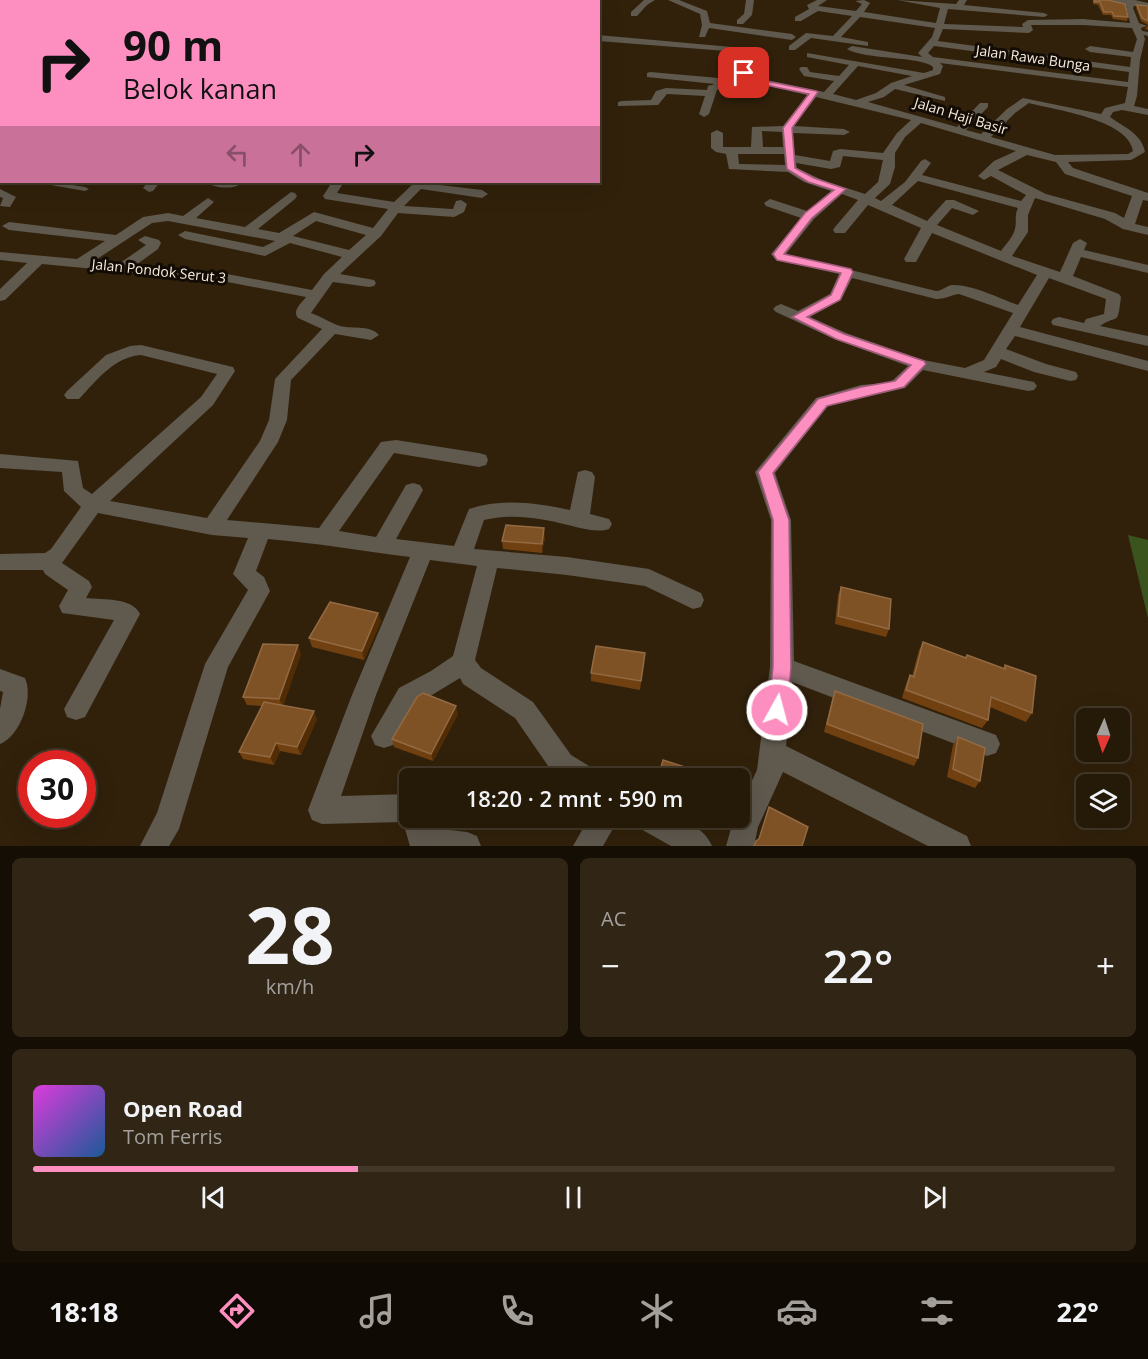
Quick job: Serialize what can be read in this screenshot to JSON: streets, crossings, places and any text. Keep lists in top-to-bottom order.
{
  "streets": {
    "street": ["Jalan Rawa Bunga", "Jalan Haji Basir", "Jalan Pondok Serut 3"]
  },
  "north": "bottom",
  "page": {
    "turn": ["90 m", "Belok kanan"],
    "limit": "30",
    "trip": "18:20 · 2 mnt · 590 m",
    "tile": [
      ["28", "km/h"],
      "AC"
    ],
    "heat": ["−", "22°", "+"],
    "song": ["Open Road", "Tom Ferris"],
    "tabs": ["18:18", "22°"]
  }
}
